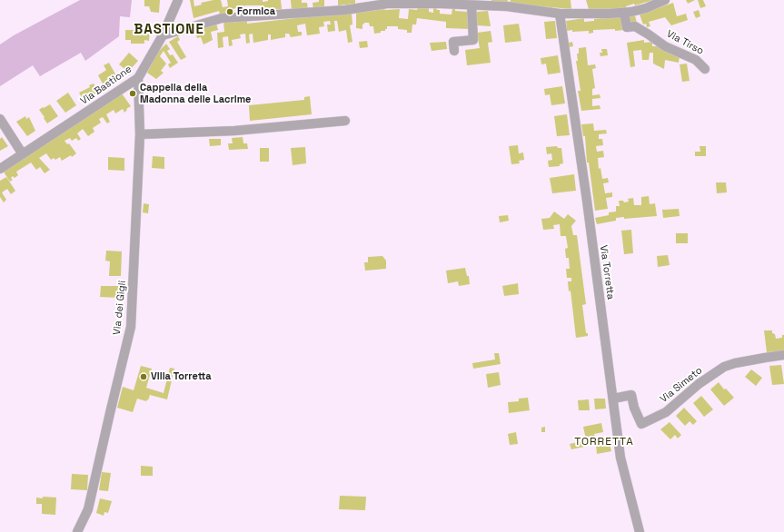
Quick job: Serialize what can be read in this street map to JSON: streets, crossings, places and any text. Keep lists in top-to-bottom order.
{
  "streets": {
    "street": [
      "Via Tirso",
      "Via Bastione",
      "Via Torretta",
      "Via dei Gigli",
      "Via Simeto"
    ]
  },
  "crossings": [
    ["Via Bastione", "Via dei Gigli"],
    ["Via Torretta", "Via Simeto"]
  ],
  "districts": ["BASTIONE", "TORRETTA"],
  "places": ["Formica", "Cappella della Madonna delle Lacrime", "Villa Torretta"]
}
